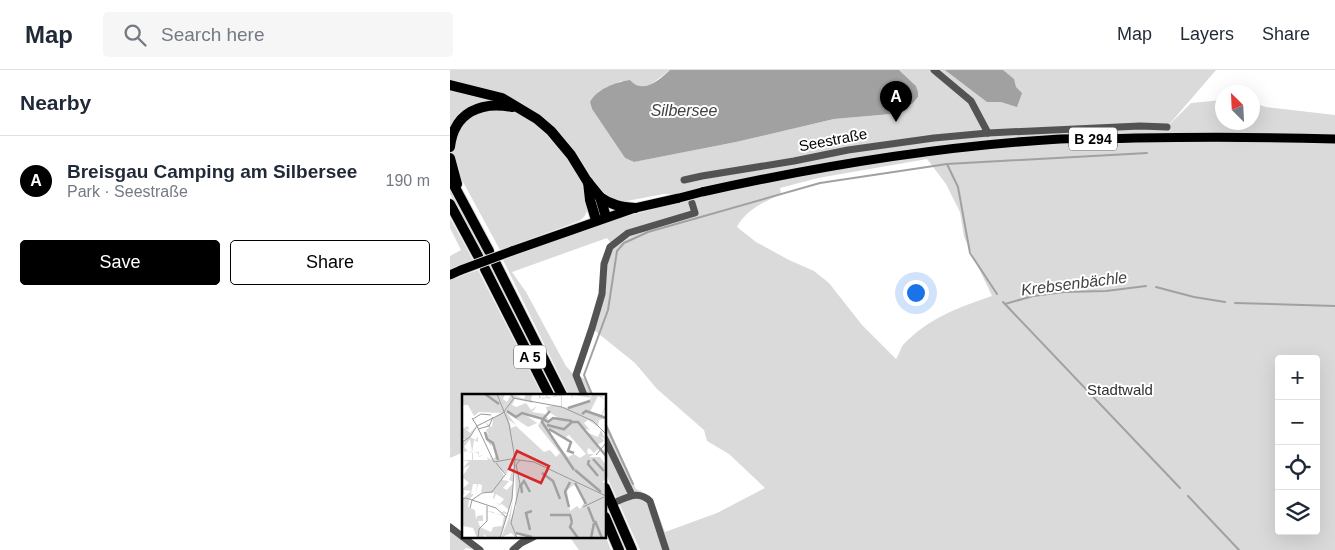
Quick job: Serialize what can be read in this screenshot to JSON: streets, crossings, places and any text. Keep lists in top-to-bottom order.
{
  "streets": {
    "highway": ["A 5"],
    "main road": ["B 294"],
    "street": ["Seestraße"]
  },
  "water": ["Silbersee", "Krebsenbächle"],
  "parks": ["Stadtwald"],
  "north": "top left",
  "page": {
    "header": "Map",
    "search": "Search here",
    "nav": ["Map", "Layers", "Share"],
    "heading": "Nearby",
    "pins": "A",
    "list": [
      {
        "mark": "A",
        "name": "Breisgau Camping am Silbersee",
        "note": "Park · Seestraße",
        "value": "190 m"
      }
    ],
    "buttons": ["Save", "Share"],
    "map_buttons": ["+", "−"]
  }
}
